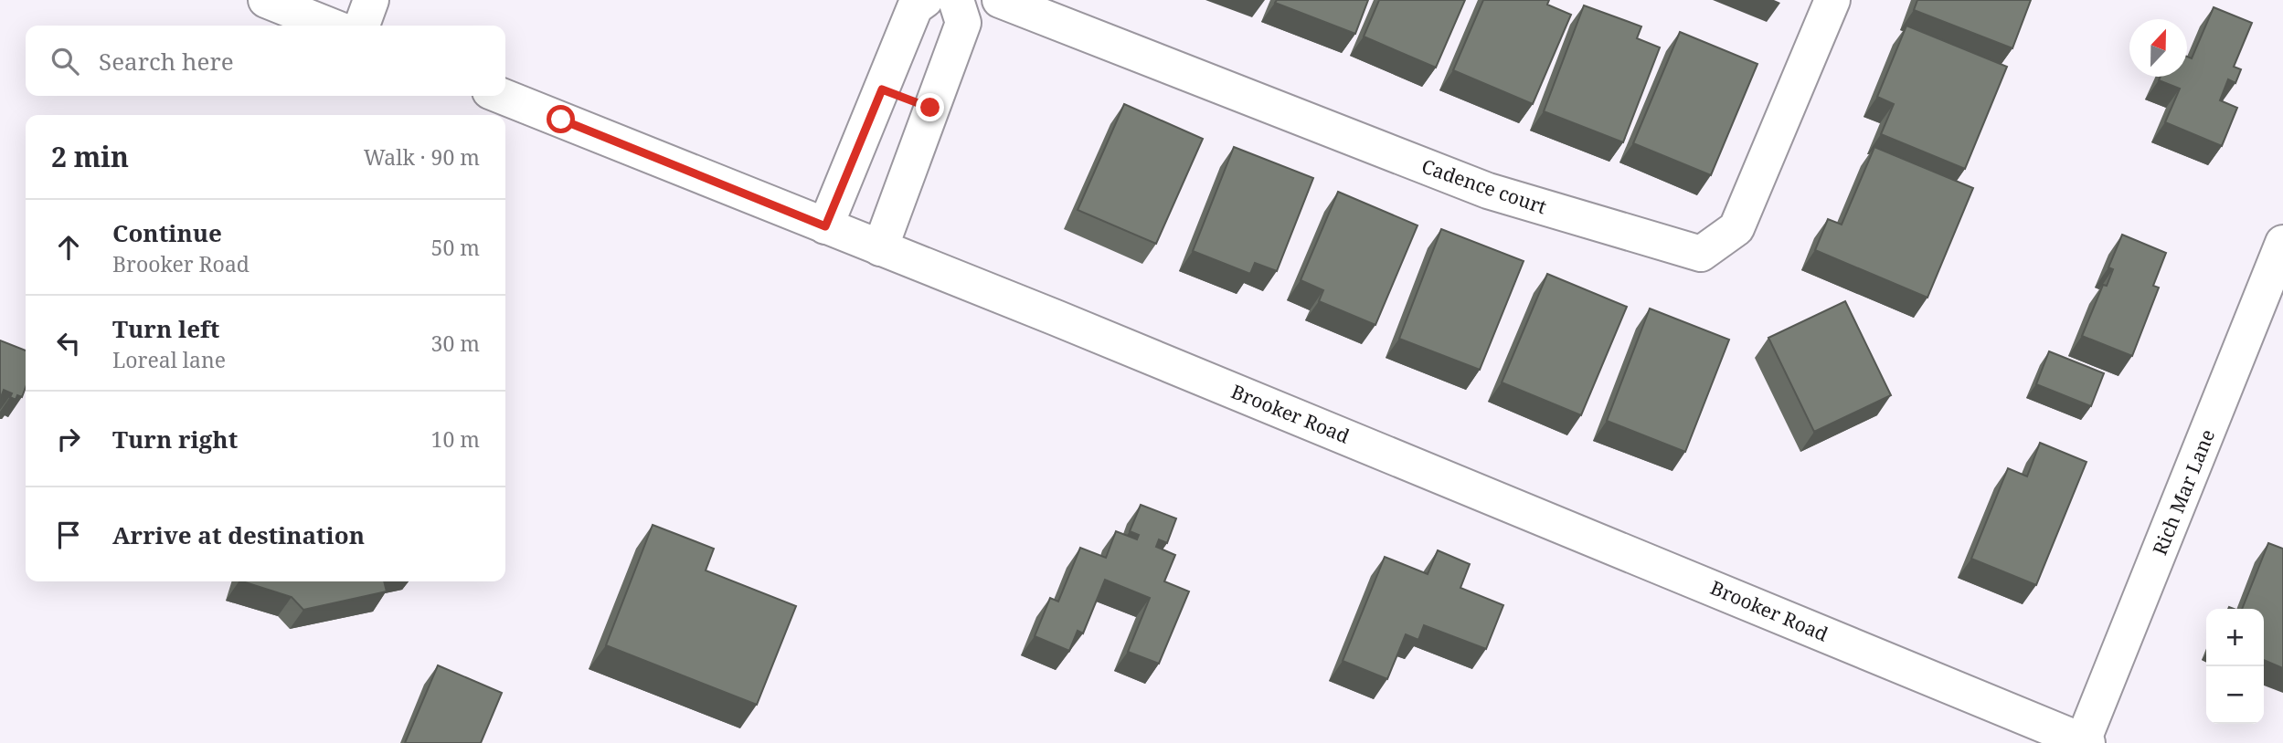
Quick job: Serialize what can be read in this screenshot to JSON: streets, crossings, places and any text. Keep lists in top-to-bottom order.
{
  "streets": {
    "street": ["Cadence court", "Brooker Road", "Rich Mar Lane"]
  },
  "crossings": [
    ["Brooker Road", "Rich Mar Lane"]
  ],
  "north": "top",
  "page": {
    "search": "Search here",
    "heading": ["2 min", "Walk · 90 m"],
    "list": [
      ["Continue", "Brooker Road", "50 m"],
      ["Turn left", "Loreal lane", "30 m"],
      ["Turn right", "10 m"],
      "Arrive at destination"
    ],
    "map_buttons": ["+", "−"]
  }
}
